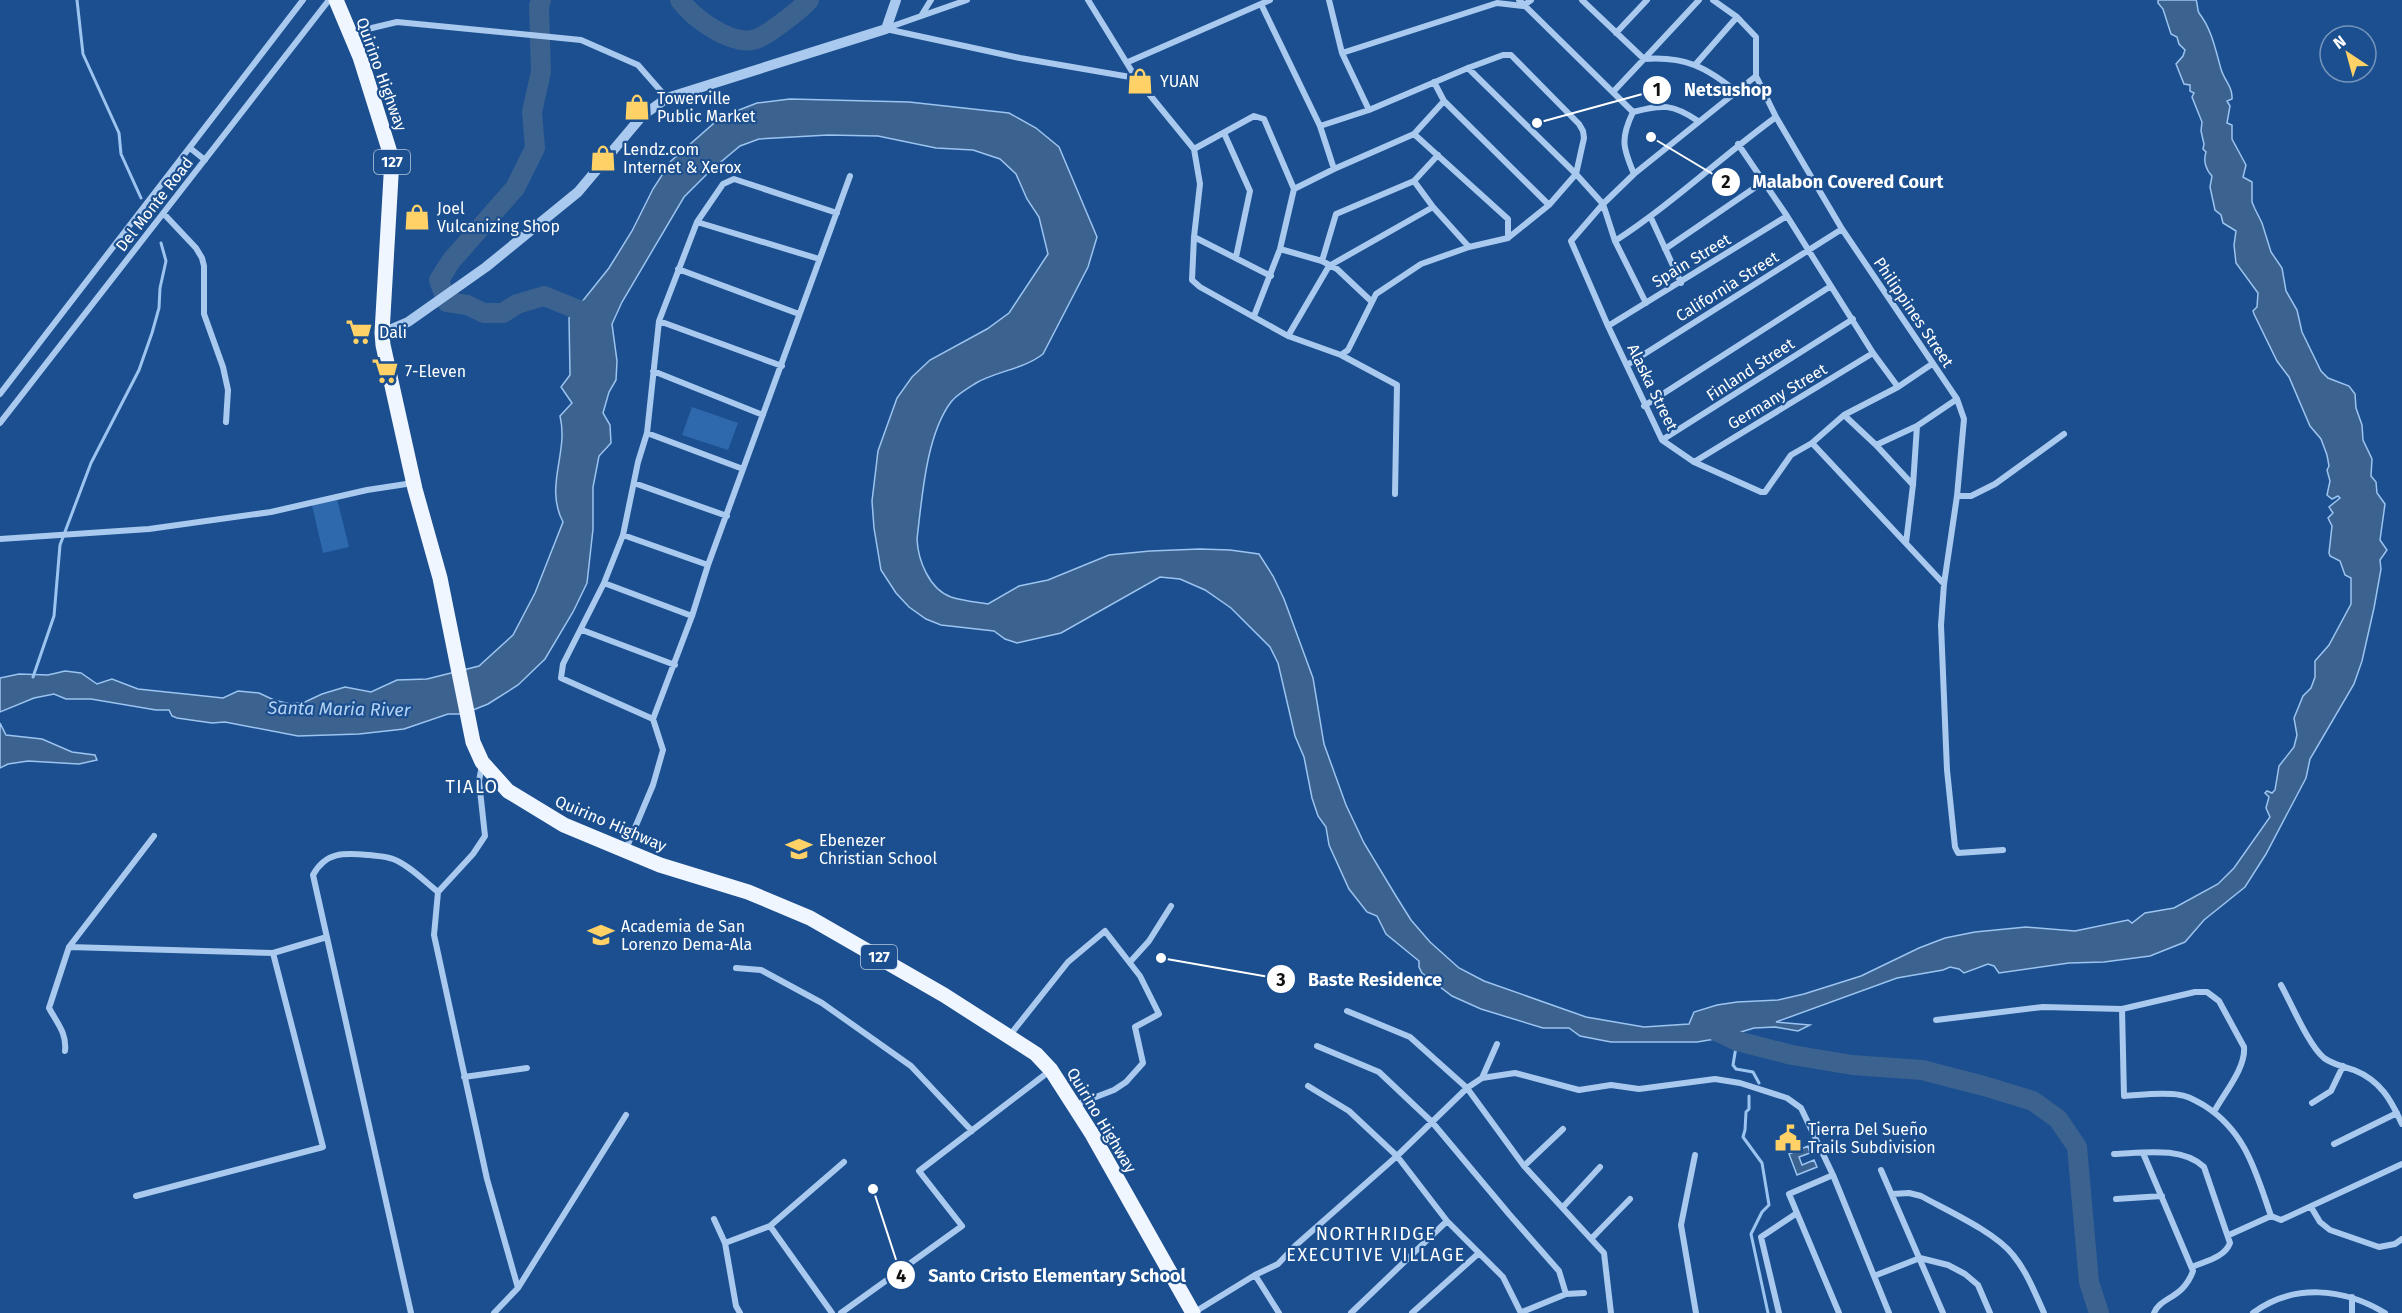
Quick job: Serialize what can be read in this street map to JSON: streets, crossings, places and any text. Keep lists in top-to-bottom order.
{
  "streets": {
    "main road": ["Quirino Highway", "127"],
    "street": [
      "Del Monte Road",
      "Spain Street",
      "California Street",
      "Philippines Street",
      "Finland Street",
      "Alaska Street",
      "Germany Street"
    ]
  },
  "crossings": [
    ["Spain Street", "Alaska Street"],
    ["California Street", "Philippines Street"],
    ["California Street", "Alaska Street"],
    ["Finland Street", "Alaska Street"],
    ["Alaska Street", "Germany Street"]
  ],
  "districts": ["TIALO", "NORTHRIDGE EXECUTIVE VILLAGE"],
  "water": ["Santa Maria River"],
  "places": {
    "shop": [
      "YUAN",
      "Towerville Public Market",
      "Lendz.com Internet & Xerox",
      "Joel Vulcanizing Shop"
    ],
    "other": [
      "Netsushop",
      "Malabon Covered Court",
      "Baste Residence",
      "Santo Cristo Elementary School"
    ],
    "supermarket": ["Dali", "7-Eleven"],
    "school or university": ["Ebenezer Christian School", "Academia de San Lorenzo Dema-Ala"],
    "public building": ["Tierra Del Sueño Trails Subdivision"]
  },
  "north": "top left"
}
